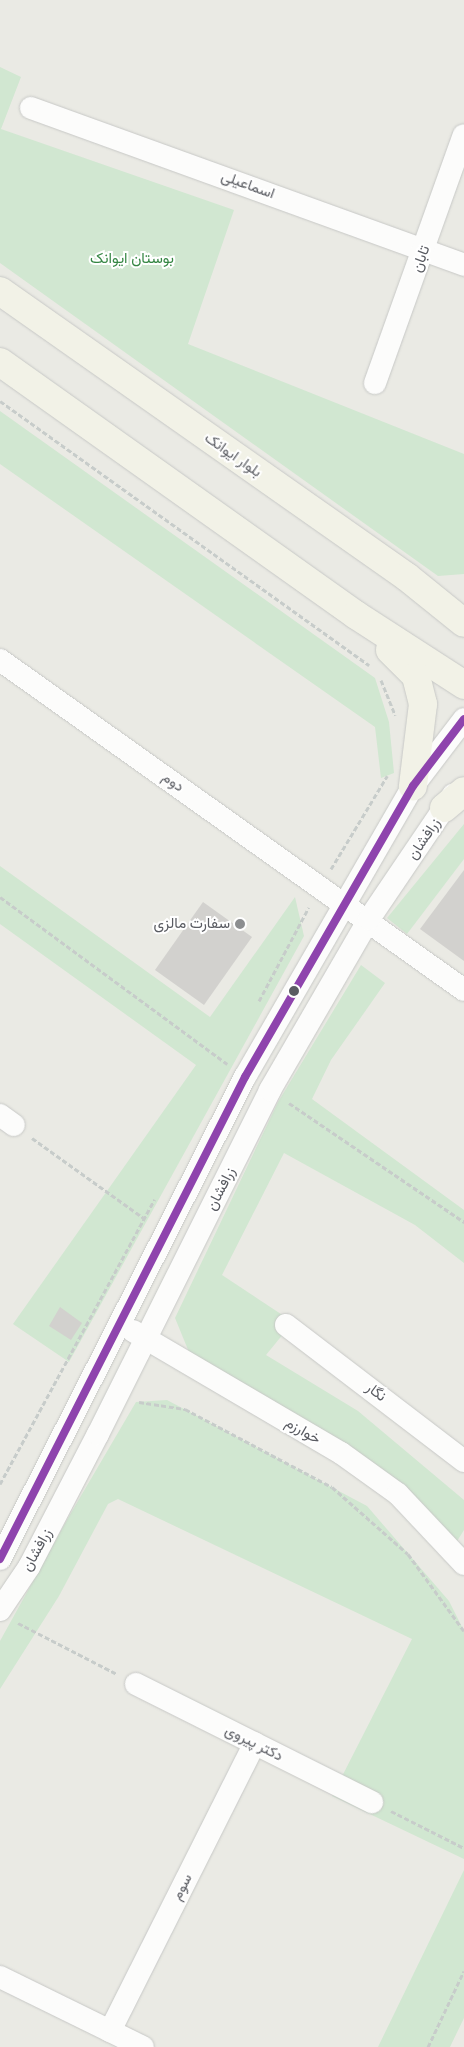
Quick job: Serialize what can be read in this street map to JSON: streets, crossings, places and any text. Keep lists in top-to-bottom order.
{
  "streets": {
    "main road": ["بلوار ایوانک"],
    "street": [
      "اسماعیلی",
      "تابان",
      "دوم",
      "زرافشان",
      "نگار",
      "خوارزم",
      "دکتر پیروی",
      "سوم"
    ]
  },
  "crossings": [
    ["اسماعیلی", "تابان"],
    ["دوم", "زرافشان"],
    ["زرافشان", "خوارزم"],
    ["دکتر پیروی", "سوم"]
  ],
  "parks": ["بوستان ایوانک"],
  "places": ["سفارت مالزی"]
}
